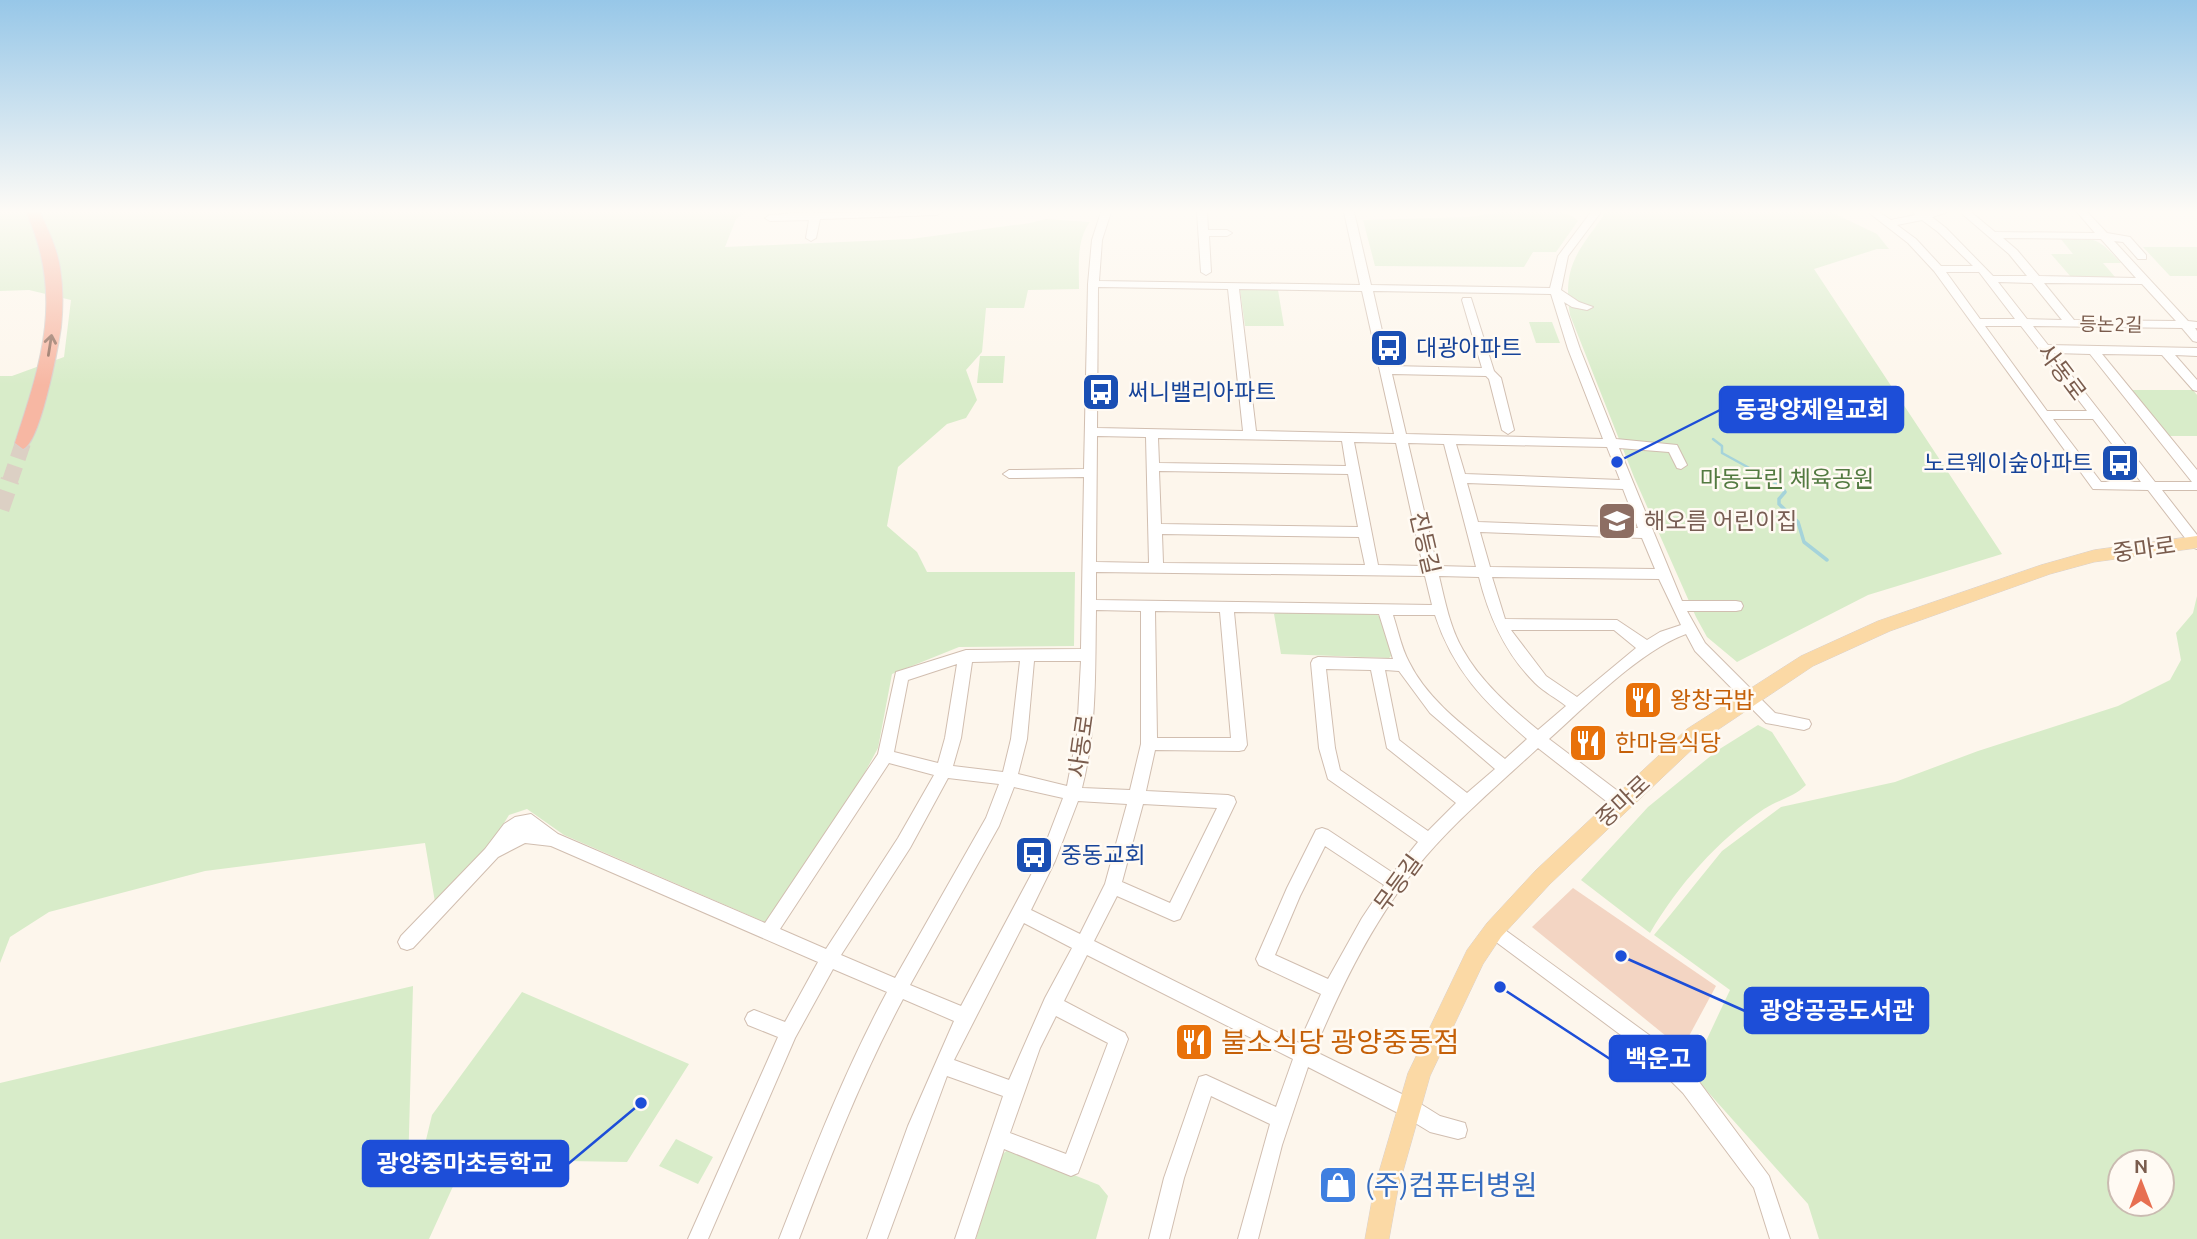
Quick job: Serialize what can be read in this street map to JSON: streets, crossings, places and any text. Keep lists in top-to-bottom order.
{
  "streets": {
    "main road": ["중마로"],
    "street": [
      "등논2길",
      "사동로",
      "진등길",
      "무등길"
    ]
  },
  "crossings": [
    ["등논2길", "사동로"],
    ["사동로", "중마로"],
    ["진등길", "중마로"],
    ["진등길", "무등길"]
  ],
  "parks": ["마동근린 체육공원"],
  "places": {
    "bus stop": [
      "대광아파트",
      "써니밸리아파트",
      "노르웨이숲아파트",
      "중동교회"
    ],
    "other": [
      "동광양제일교회",
      "광양공공도서관",
      "백운고",
      "광양중마초등학교"
    ],
    "school or university": ["해오름 어린이집"],
    "restaurant": ["왕창국밥", "한마음식당", "불소식당 광양중동점"],
    "shop": ["(주)컴퓨터병원"]
  },
  "north": "top"
}
